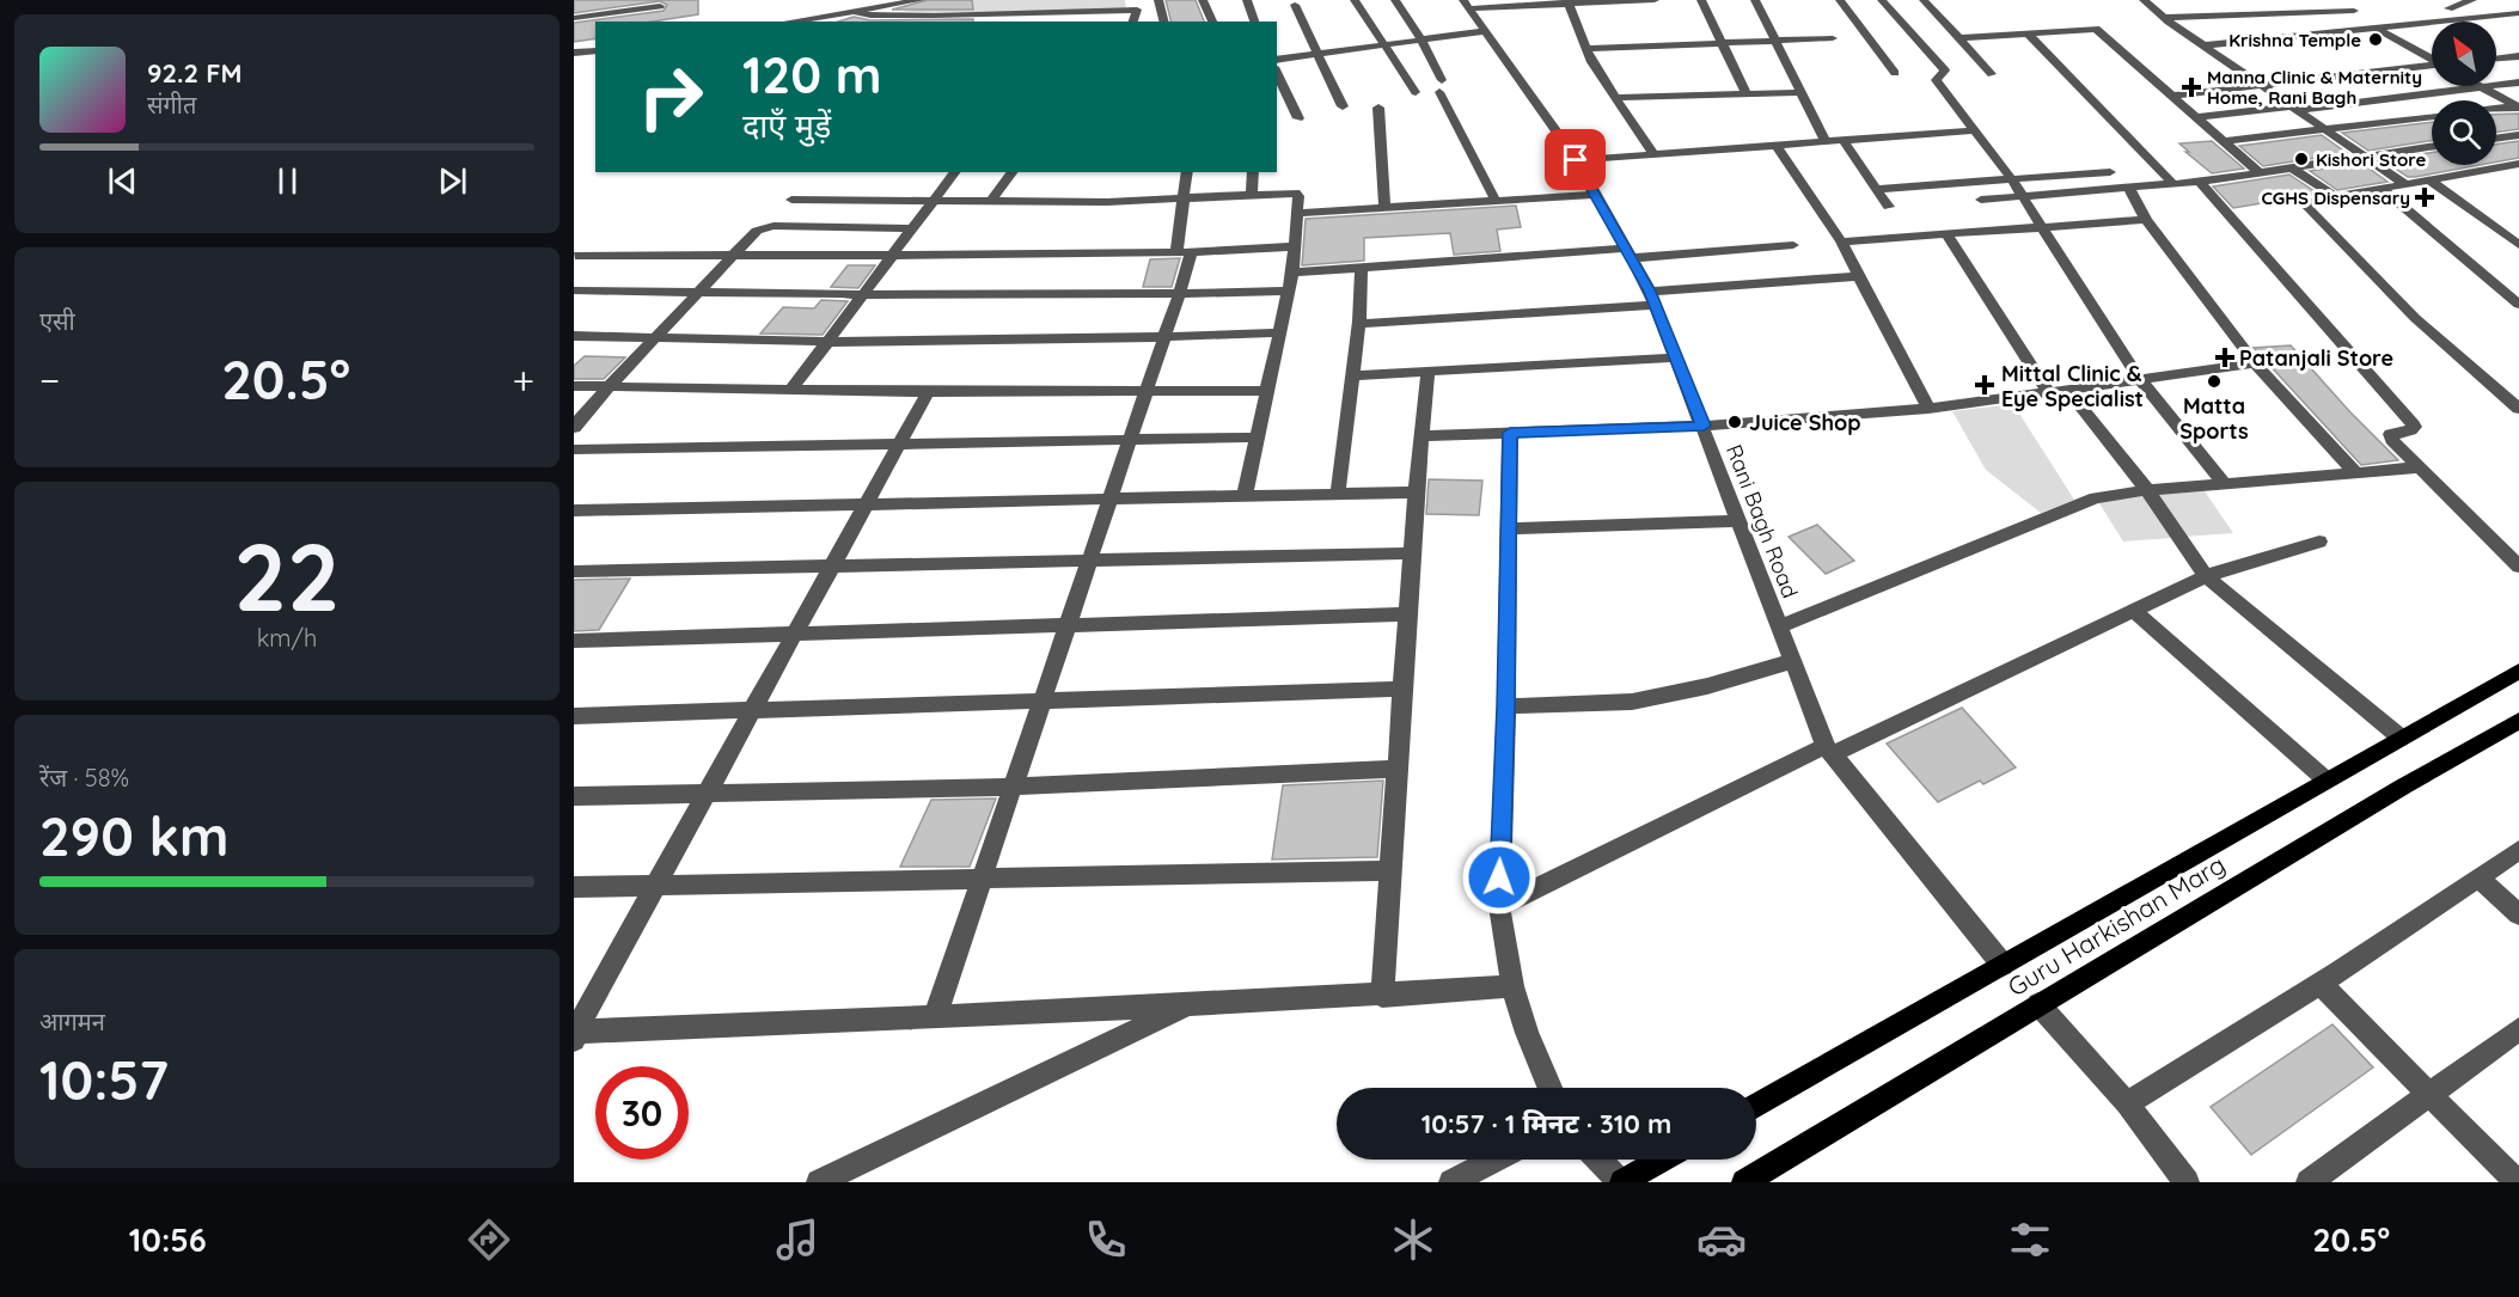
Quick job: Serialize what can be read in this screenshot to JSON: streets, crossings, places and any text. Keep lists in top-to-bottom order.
{
  "streets": {
    "main road": ["Guru Harkishan Marg"],
    "street": ["Rani Bagh Road"]
  },
  "crossings": [
    ["Rani Bagh Road", "Guru Harkishan Marg"]
  ],
  "places": {
    "other": [
      "Krishna Temple",
      "Kishori Store",
      "Matta Sports",
      "Juice Shop"
    ],
    "health": [
      "Manna Clinic & Maternity Home, Rani Bagh",
      "CGHS Dispensary",
      "Patanjali Store",
      "Mittal Clinic & Eye Specialist"
    ]
  },
  "north": "top left",
  "page": {
    "turn": ["120 m", "दाएँ मुड़ें"],
    "song": ["92.2 FM", "संगीत"],
    "tile": [
      "एसी",
      ["22", "km/h"],
      ["रेंज · 58%", "290 km"],
      ["आगमन", "10:57"]
    ],
    "heat": ["−", "20.5°", "+"],
    "limit": "30",
    "trip": "10:57 · 1 मिनट · 310 m",
    "tabs": ["10:56", "20.5°"]
  }
}
